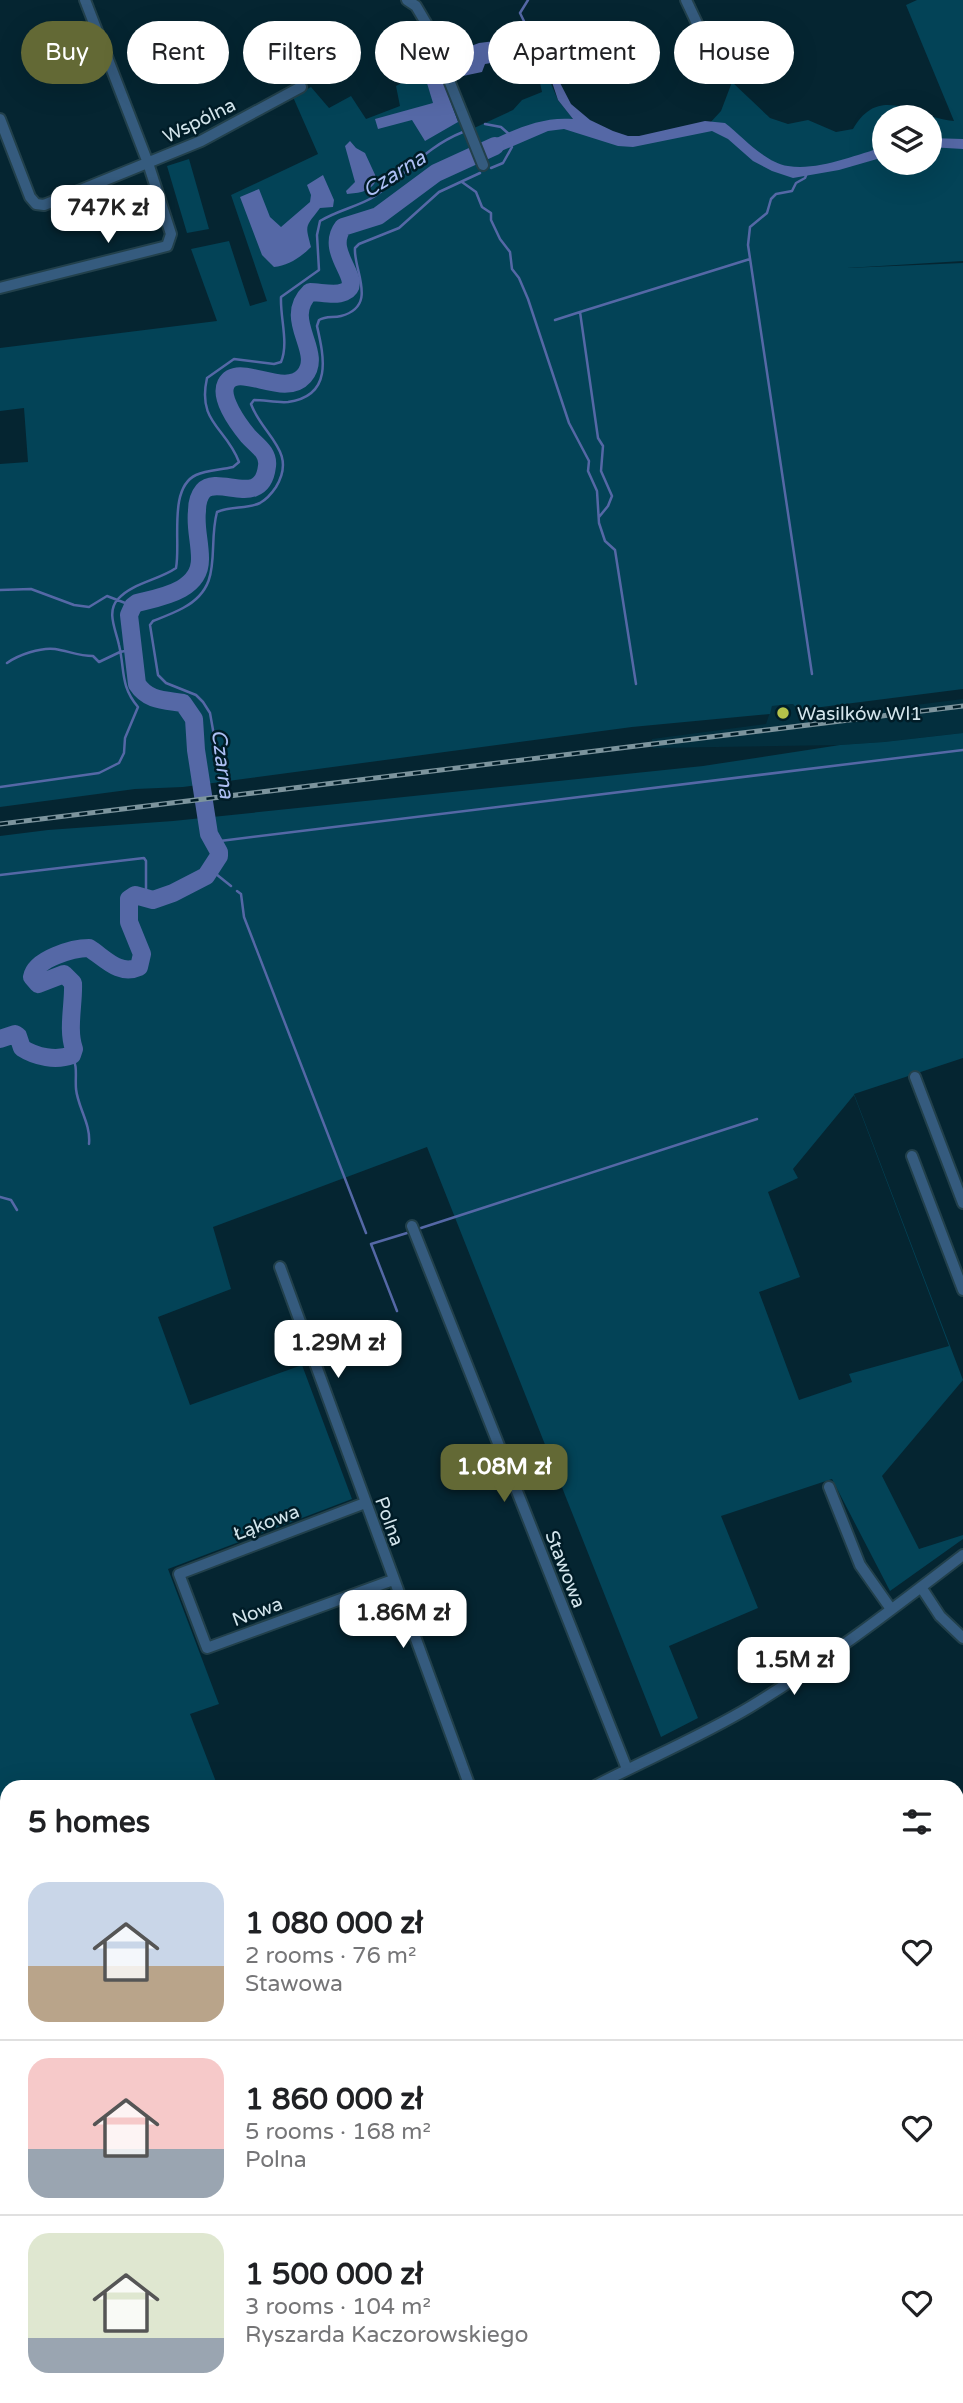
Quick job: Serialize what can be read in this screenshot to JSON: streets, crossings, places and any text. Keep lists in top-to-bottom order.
{
  "streets": {
    "street": [
      "Wspólna",
      "Polna",
      "Łąkowa",
      "Stawowa",
      "Nowa"
    ]
  },
  "crossings": [
    ["Polna", "Łąkowa"],
    ["Polna", "Nowa"],
    ["Łąkowa", "Nowa"]
  ],
  "water": ["Czarna"],
  "places": ["Wasilków Wl1"],
  "page": {
    "chip": [
      "Buy",
      "Rent",
      "Filters",
      "New",
      "Apartment",
      "House"
    ],
    "price": [
      "747K zł",
      "1.29M zł",
      "1.08M zł",
      "1.86M zł",
      "1.5M zł"
    ],
    "heading": "5 homes",
    "list": [
      {
        "name": "1 080 000 zł",
        "note": "2 rooms · 76 m² · Stawowa"
      },
      {
        "name": "1 860 000 zł",
        "note": "5 rooms · 168 m² · Polna"
      },
      {
        "name": "1 500 000 zł",
        "note": "3 rooms · 104 m² · Ryszarda Kaczorowskiego"
      }
    ]
  }
}
